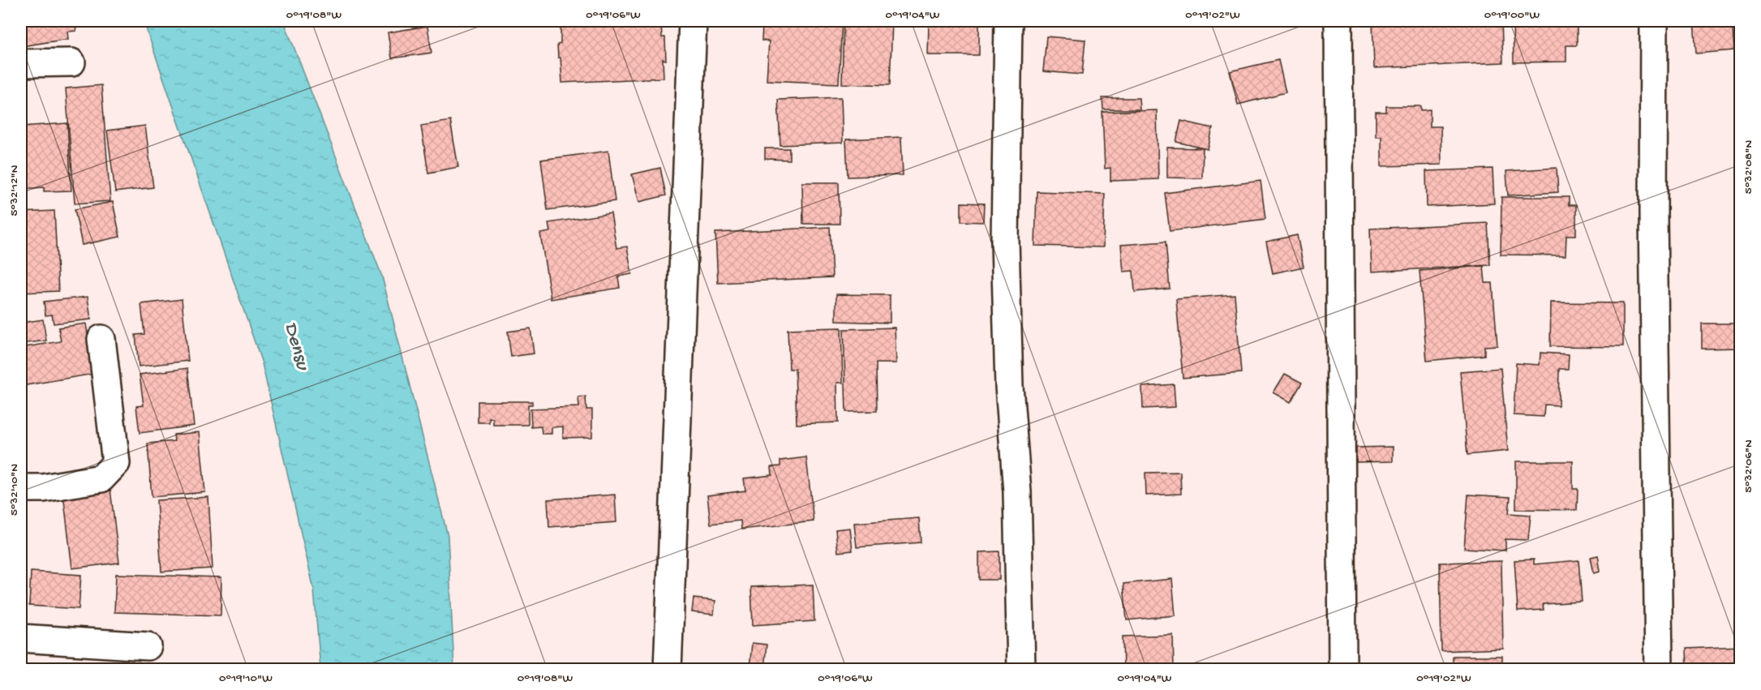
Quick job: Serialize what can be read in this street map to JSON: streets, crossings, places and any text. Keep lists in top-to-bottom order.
{
  "water": ["Densu"],
  "coordinates": [
    "0°19'08\"W",
    "0°19'06\"W",
    "0°19'04\"W",
    "0°19'02\"W",
    "0°19'00\"W",
    "5°32'08\"N",
    "5°32'12\"N",
    "5°32'06\"N",
    "5°32'10\"N",
    "0°19'10\"W"
  ]
}
